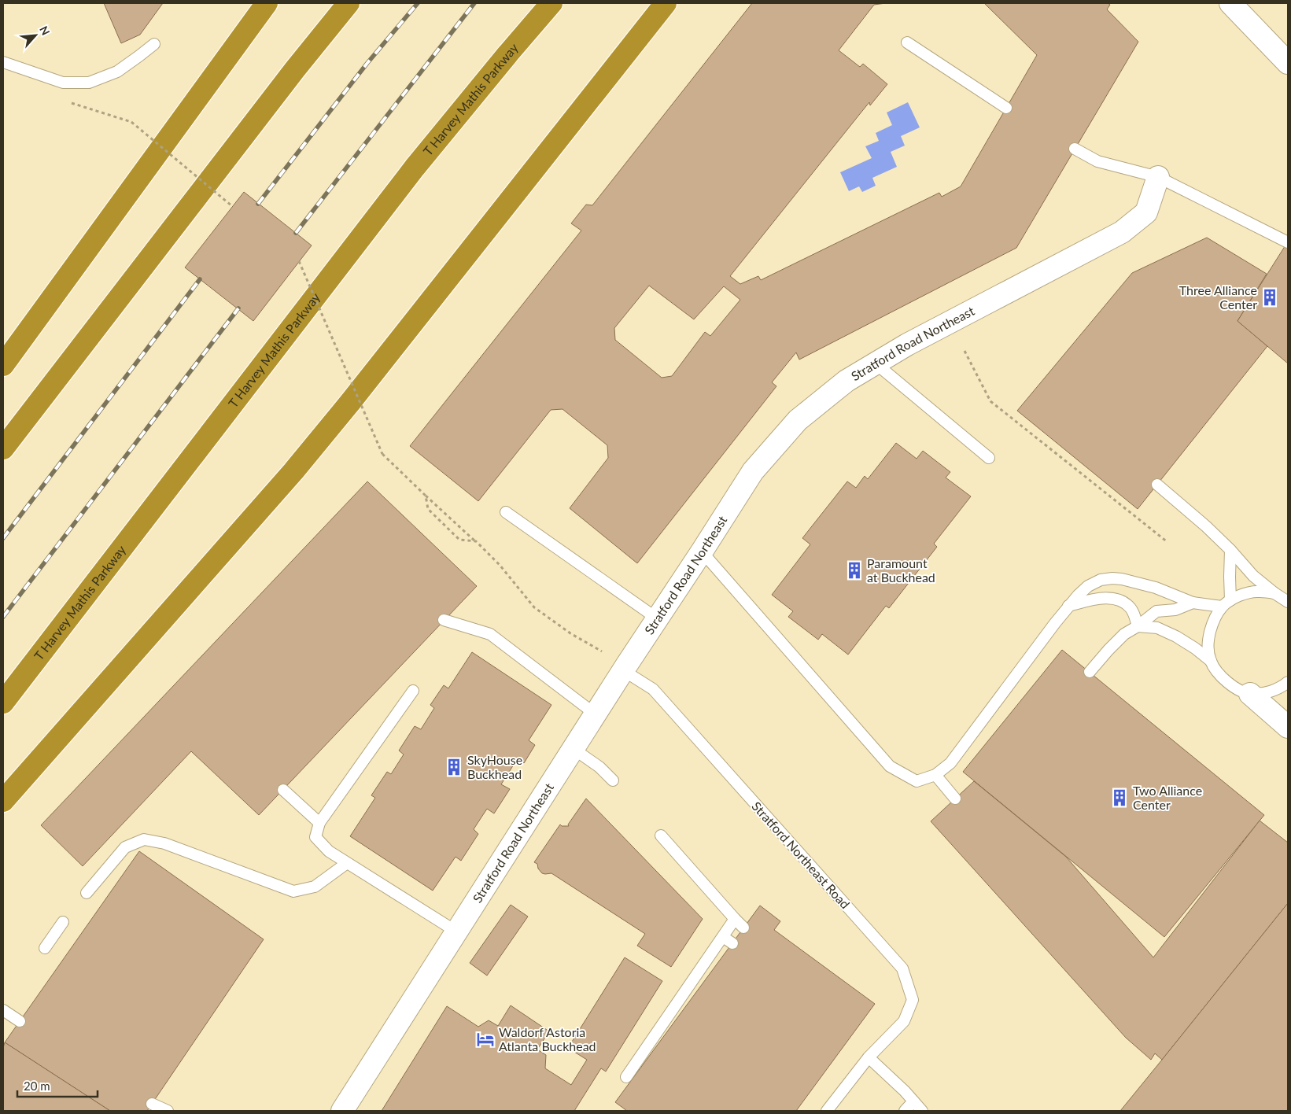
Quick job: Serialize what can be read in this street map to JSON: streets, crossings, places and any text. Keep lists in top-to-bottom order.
{
  "streets": {
    "highway": ["T Harvey Mathis Parkway"],
    "street": ["Stratford Road Northeast"],
    "lane": ["Stratford Northeast Road"]
  },
  "crossings": [
    ["Stratford Road Northeast", "Stratford Northeast Road"]
  ],
  "places": {
    "building": [
      "Three Alliance Center",
      "Paramount at Buckhead",
      "SkyHouse Buckhead",
      "Two Alliance Center"
    ],
    "hotel": ["Waldorf Astoria Atlanta Buckhead"]
  },
  "scale_bar": "20 m",
  "north": "top right"
}
